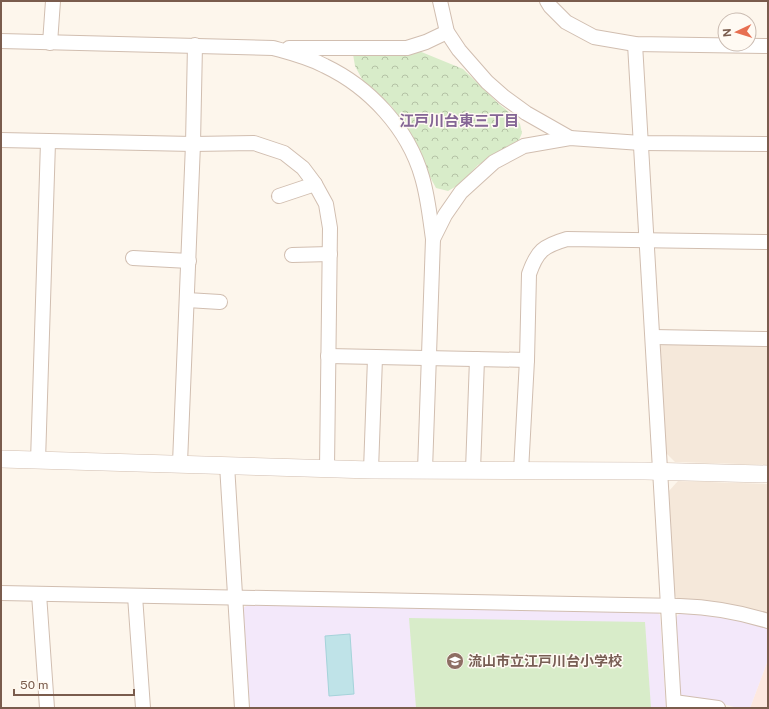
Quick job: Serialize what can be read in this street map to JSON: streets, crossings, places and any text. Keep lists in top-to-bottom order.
{
  "districts": ["江戸川台東三丁目"],
  "places": {
    "school or university": ["流山市立江戸川台小学校"]
  },
  "scale_bar": "50 m",
  "north": "left"
}
